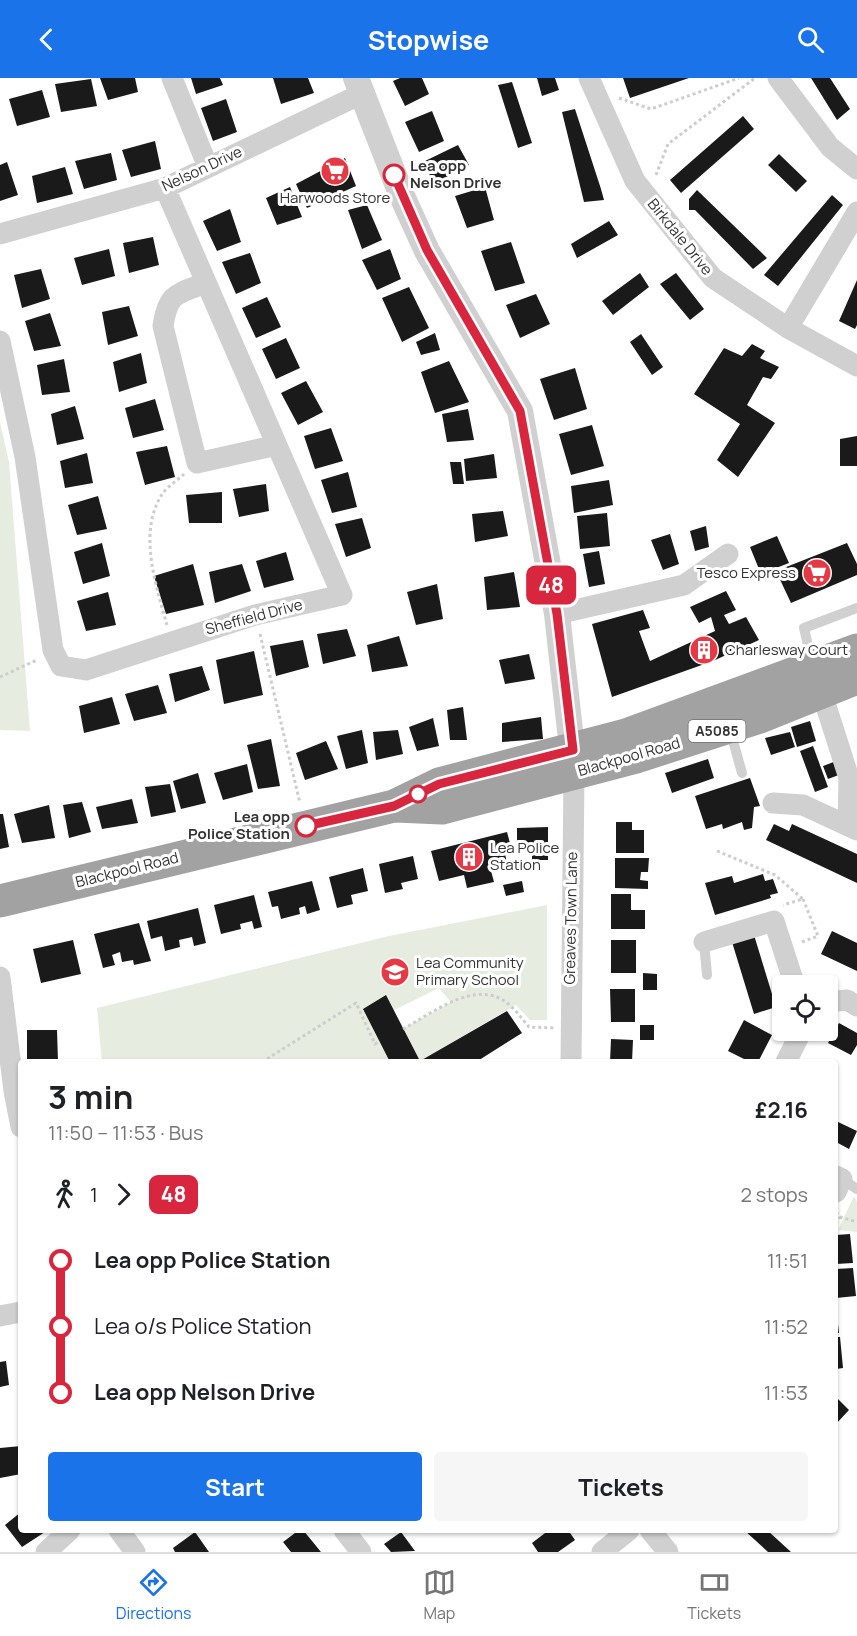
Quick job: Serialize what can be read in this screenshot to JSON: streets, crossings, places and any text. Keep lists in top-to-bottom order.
{
  "streets": {
    "highway": ["A5085", "Blackpool Road"],
    "street": [
      "Nelson Drive",
      "Birkdale Drive",
      "Sheffield Drive",
      "Greaves Town Lane"
    ]
  },
  "crossings": [
    ["Nelson Drive", "Sheffield Drive"],
    ["Blackpool Road", "Greaves Town Lane"]
  ],
  "places": {
    "supermarket": ["Harwoods Store", "Tesco Express"],
    "other": ["Lea opp Nelson Drive", "Lea opp Police Station"],
    "building": ["Charlesway Court", "Lea Police Station"],
    "school or university": ["Lea Community Primary School"]
  },
  "lines": ["bus line 48"],
  "page": {
    "header": "Stopwise",
    "on_map": "48",
    "heading": ["3 min", "11:50 – 11:53 · Bus", "£2.16"],
    "legs": ["1", "48", "2 stops"],
    "list": [
      {
        "name": "Lea opp Police Station",
        "value": "11:51"
      },
      {
        "name": "Lea o/s Police Station",
        "value": "11:52"
      },
      {
        "name": "Lea opp Nelson Drive",
        "value": "11:53"
      }
    ],
    "buttons": ["Start", "Tickets"],
    "tabs": ["Directions", "Map", "Tickets"]
  }
}
